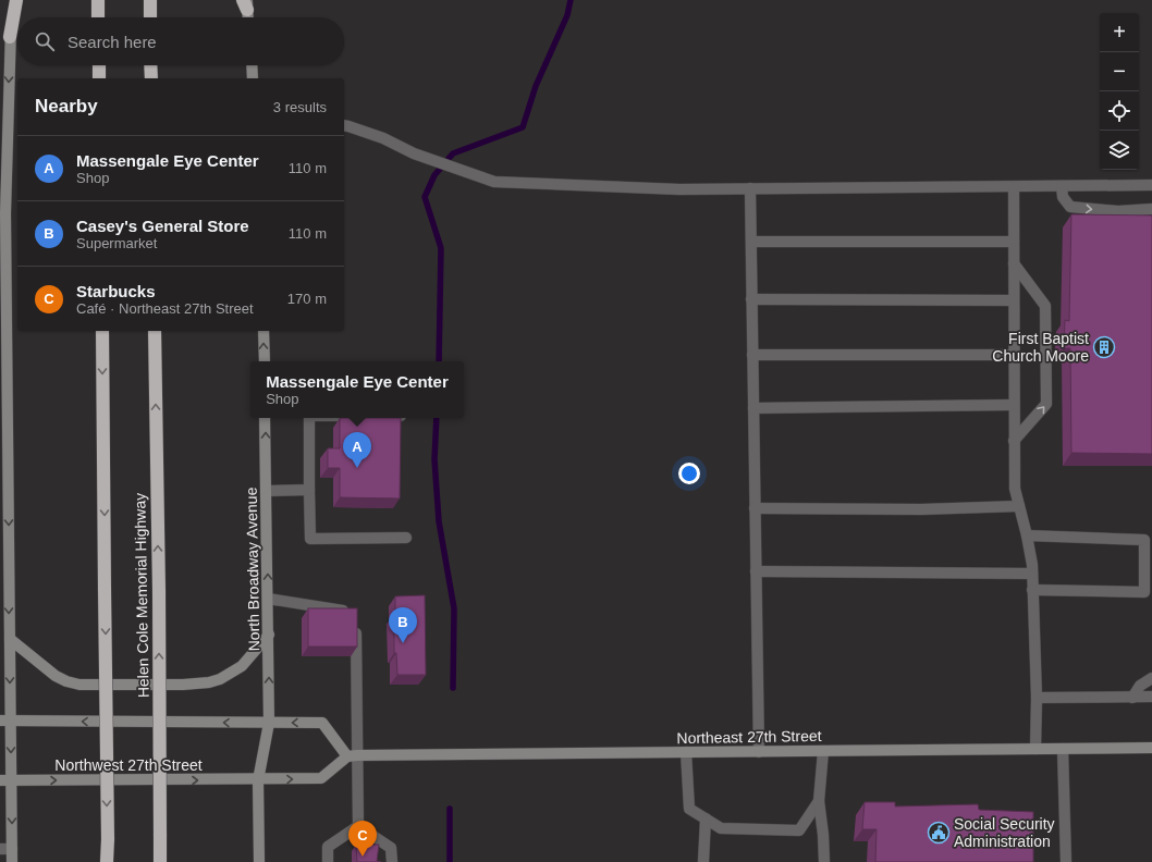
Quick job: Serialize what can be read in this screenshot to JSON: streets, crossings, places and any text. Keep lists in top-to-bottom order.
{
  "streets": {
    "highway": ["Helen Cole Memorial Highway"],
    "main road": ["North Broadway Avenue", "Northeast 27th Street", "Northwest 27th Street"]
  },
  "crossings": [
    ["North Broadway Avenue", "Northwest 27th Street"]
  ],
  "one_way": ["North Broadway Avenue"],
  "places": {
    "building": ["First Baptist Church Moore"],
    "public building": ["Social Security Administration"]
  },
  "page": {
    "map_buttons": ["+", "−"],
    "search": "Search here",
    "heading": ["Nearby", "3 results"],
    "list": [
      {
        "mark": "A",
        "name": "Massengale Eye Center",
        "note": "Shop",
        "value": "110 m"
      },
      {
        "mark": "B",
        "name": "Casey's General Store",
        "note": "Supermarket",
        "value": "110 m"
      },
      {
        "mark": "C",
        "name": "Starbucks",
        "note": "Café · Northeast 27th Street",
        "value": "170 m"
      }
    ],
    "popup": ["Massengale Eye Center", "Shop"],
    "pins": ["A", "B", "C"]
  }
}
